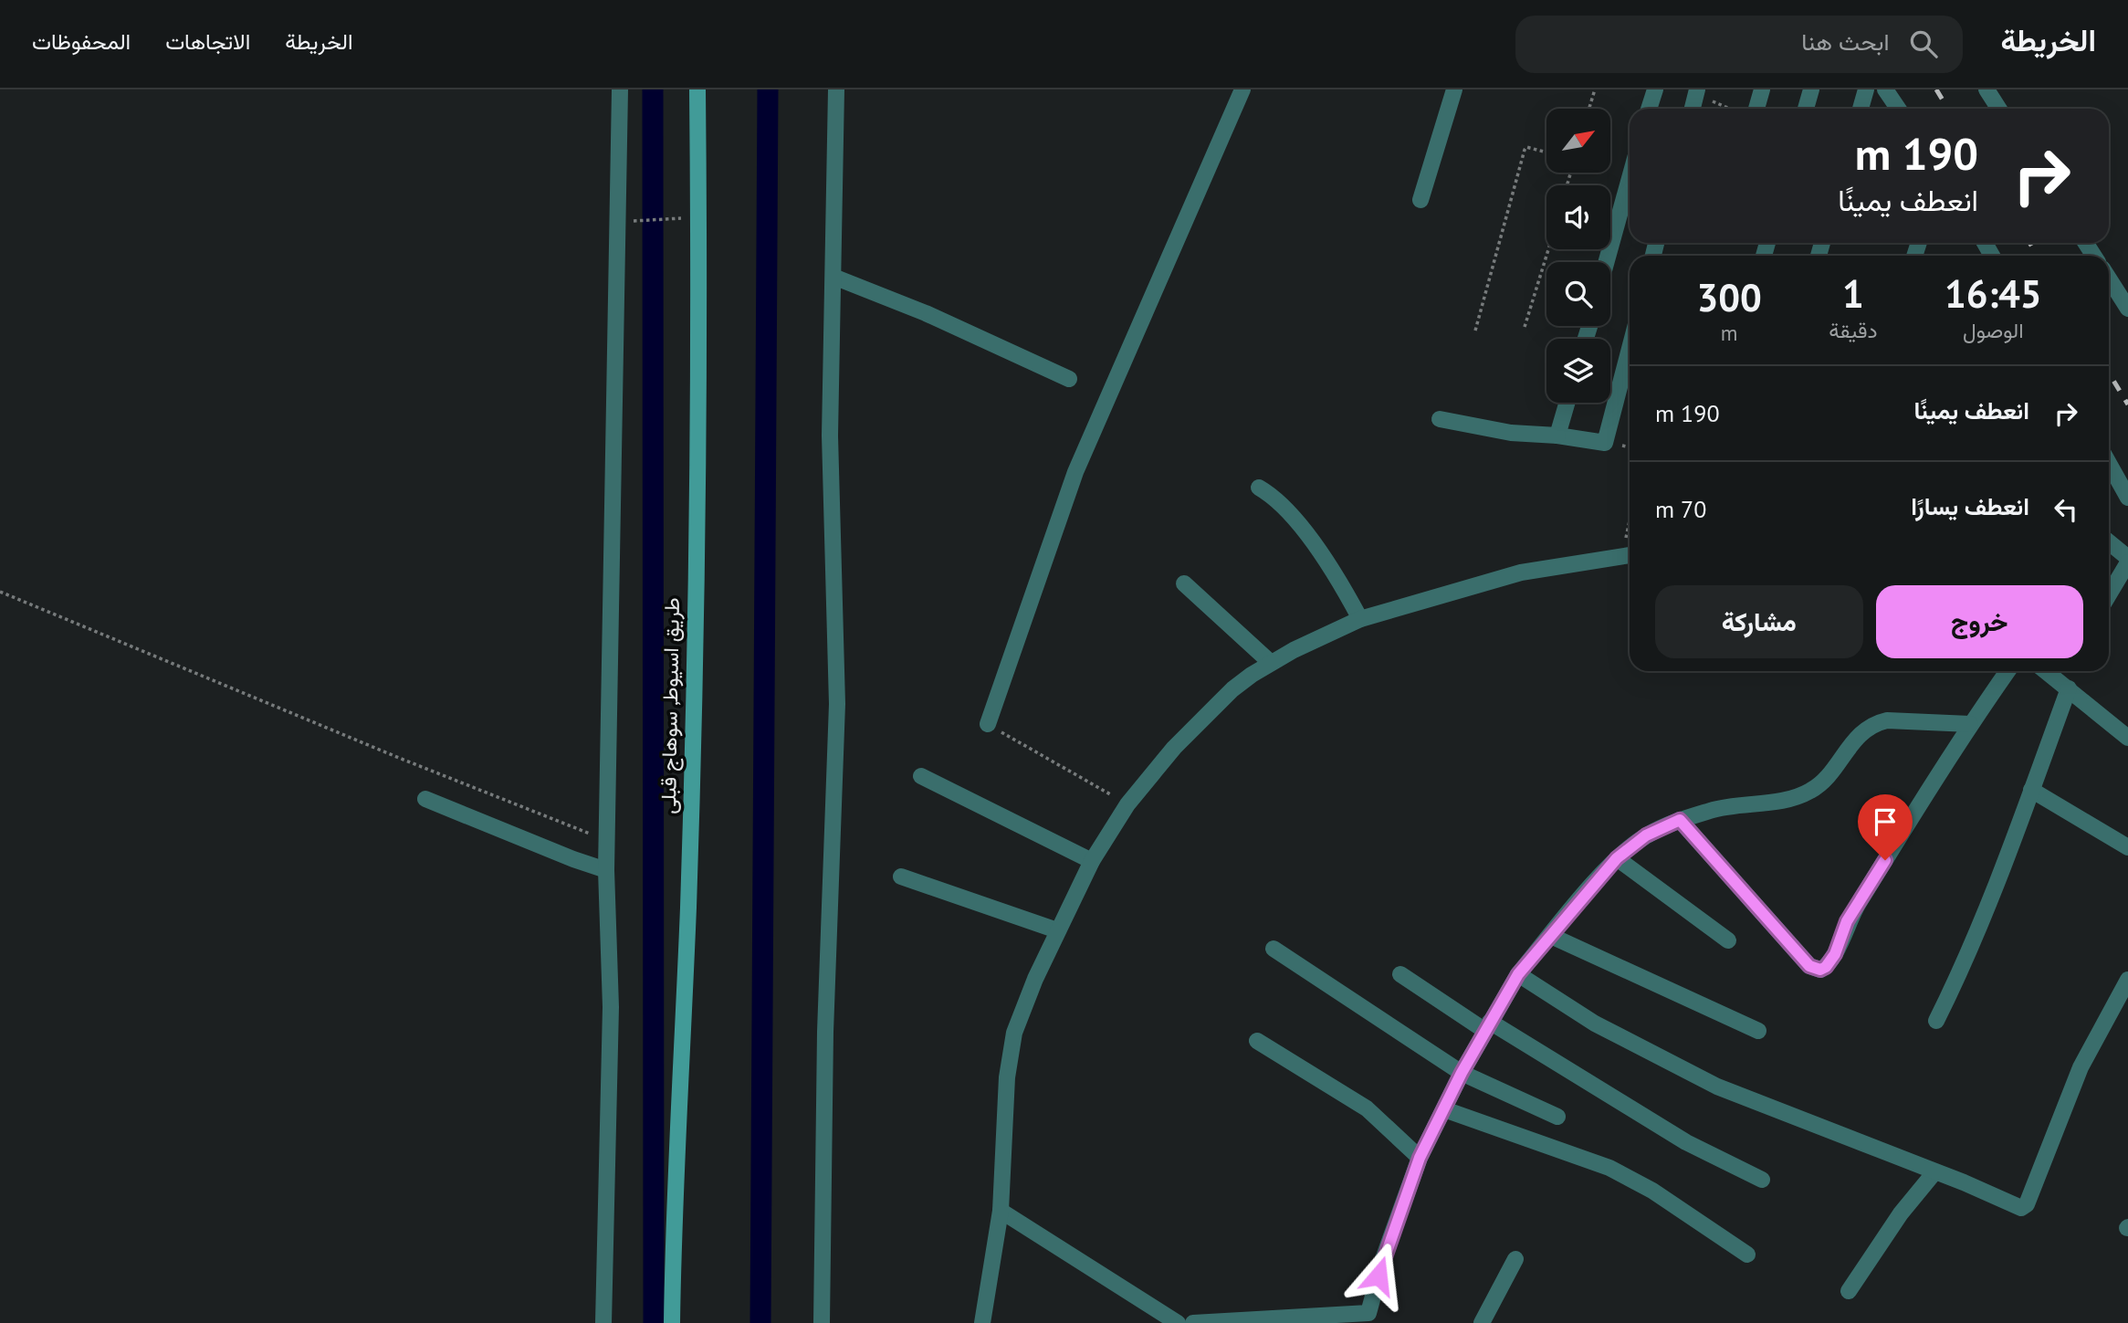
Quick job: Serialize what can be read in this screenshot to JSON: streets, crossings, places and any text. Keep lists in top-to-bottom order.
{
  "streets": {
    "main road": ["طريق اسيوط, سوهاج قبلى"]
  },
  "north": "top right",
  "page": {
    "header": "الخريطة",
    "search": "ابحث هنا",
    "nav": ["الخريطة", "الاتجاهات", "المحفوظات"],
    "turn": ["190 m", "انعطف يمينًا"],
    "eta": [
      "16:45",
      "الوصول",
      "1",
      "دقيقة",
      "300",
      "m"
    ],
    "list": [
      {
        "name": "انعطف يمينًا",
        "value": "190 m"
      },
      {
        "name": "انعطف يسارًا",
        "value": "70 m"
      }
    ],
    "buttons": ["خروج", "مشاركة"]
  }
}
